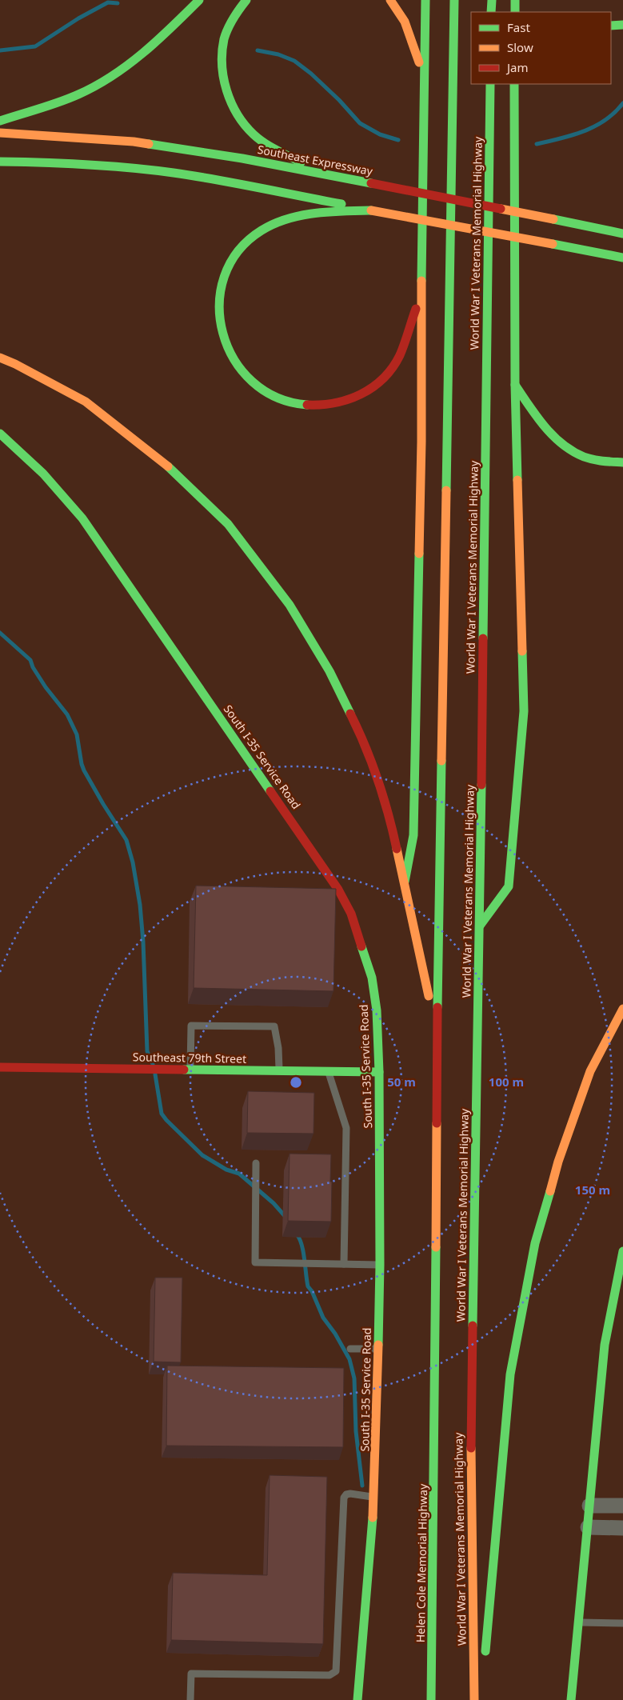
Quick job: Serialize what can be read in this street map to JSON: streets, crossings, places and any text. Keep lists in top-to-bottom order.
{
  "streets": {
    "main road": [
      "Southeast Expressway",
      "World War I Veterans Memorial Highway",
      "South I-35 Service Road",
      "Southeast 79th Street",
      "Helen Cole Memorial Highway"
    ]
  },
  "crossings": [
    ["South I-35 Service Road", "Southeast 79th Street"]
  ],
  "legend": ["Fast", "Slow", "Jam"],
  "rings": ["50 m", "100 m", "150 m"]
}
